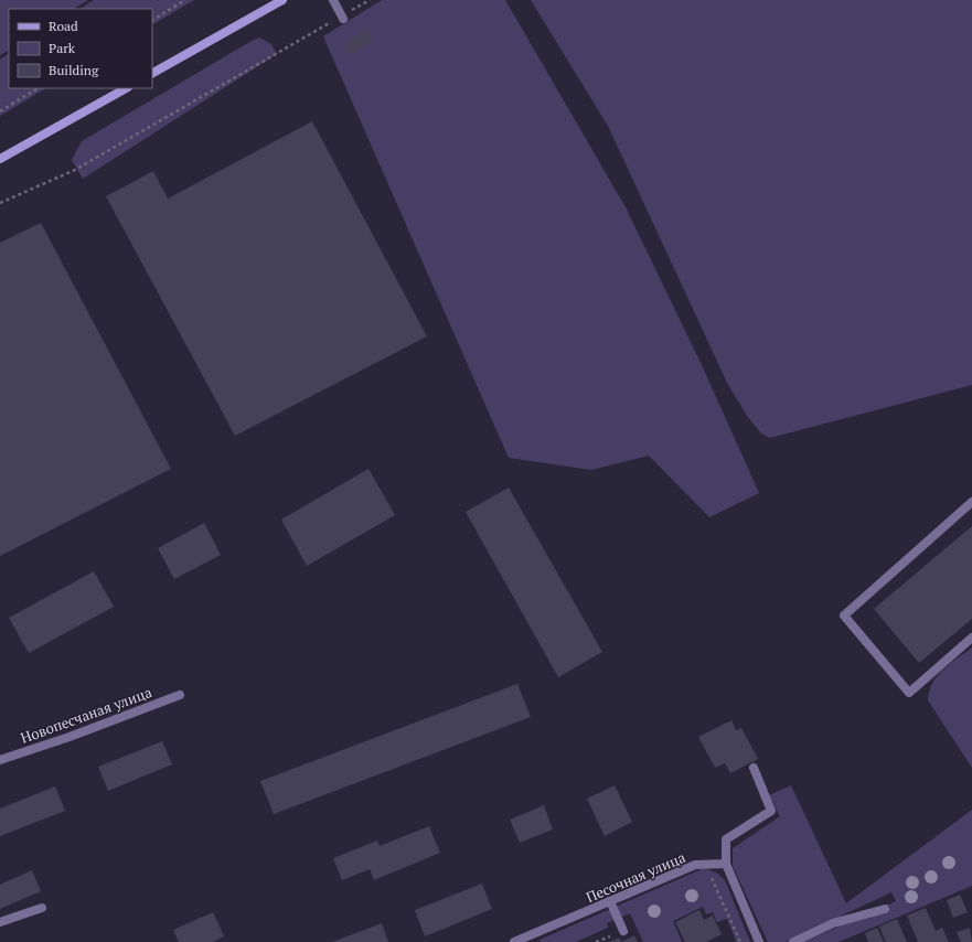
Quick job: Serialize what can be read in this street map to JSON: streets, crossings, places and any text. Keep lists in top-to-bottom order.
{
  "streets": {
    "street": ["Новопесчаная улица", "Песочная улица"]
  },
  "legend": ["Road", "Park", "Building"]
}
